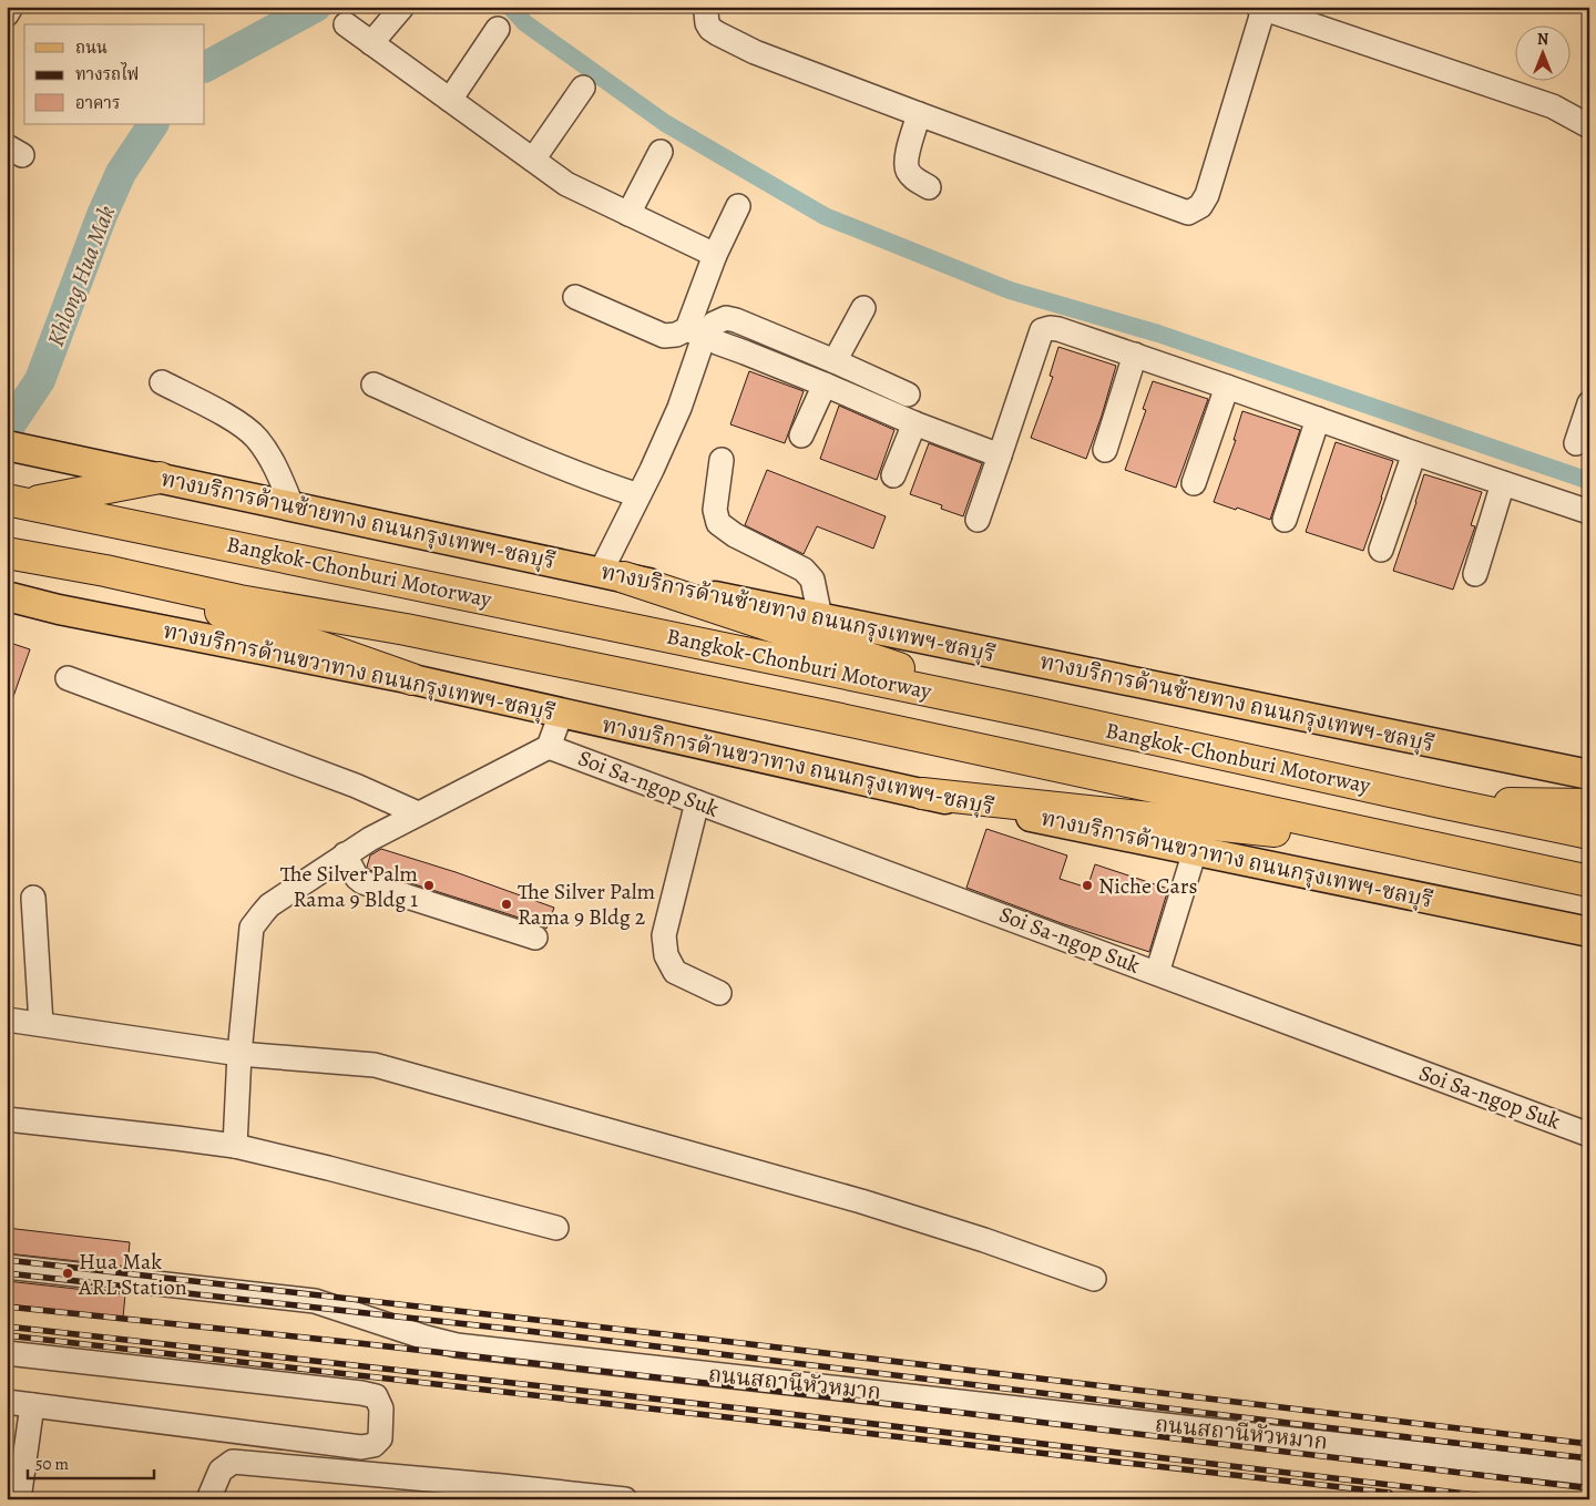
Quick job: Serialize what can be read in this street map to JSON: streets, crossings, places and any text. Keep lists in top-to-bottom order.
{
  "streets": {
    "highway": ["Bangkok-Chonburi Motorway"],
    "main road": ["ทางบริการด้านซ้ายทาง ถนนกรุงเทพฯ-ชลบุรี", "ทางบริการด้านขวาทาง ถนนกรุงเทพฯ-ชลบุรี"],
    "street": ["Soi Sa-ngop Suk", "ถนนสถานีหัวหมาก"]
  },
  "water": ["Khlong Hua Mak"],
  "places": [
    "The Silver Palm Rama 9 Bldg 1",
    "Niche Cars",
    "The Silver Palm Rama 9 Bldg 2",
    "Hua Mak ARL Station"
  ],
  "legend": ["ถนน", "ทางรถไฟ", "อาคาร"],
  "scale_bar": "50 m",
  "north": "top"
}
